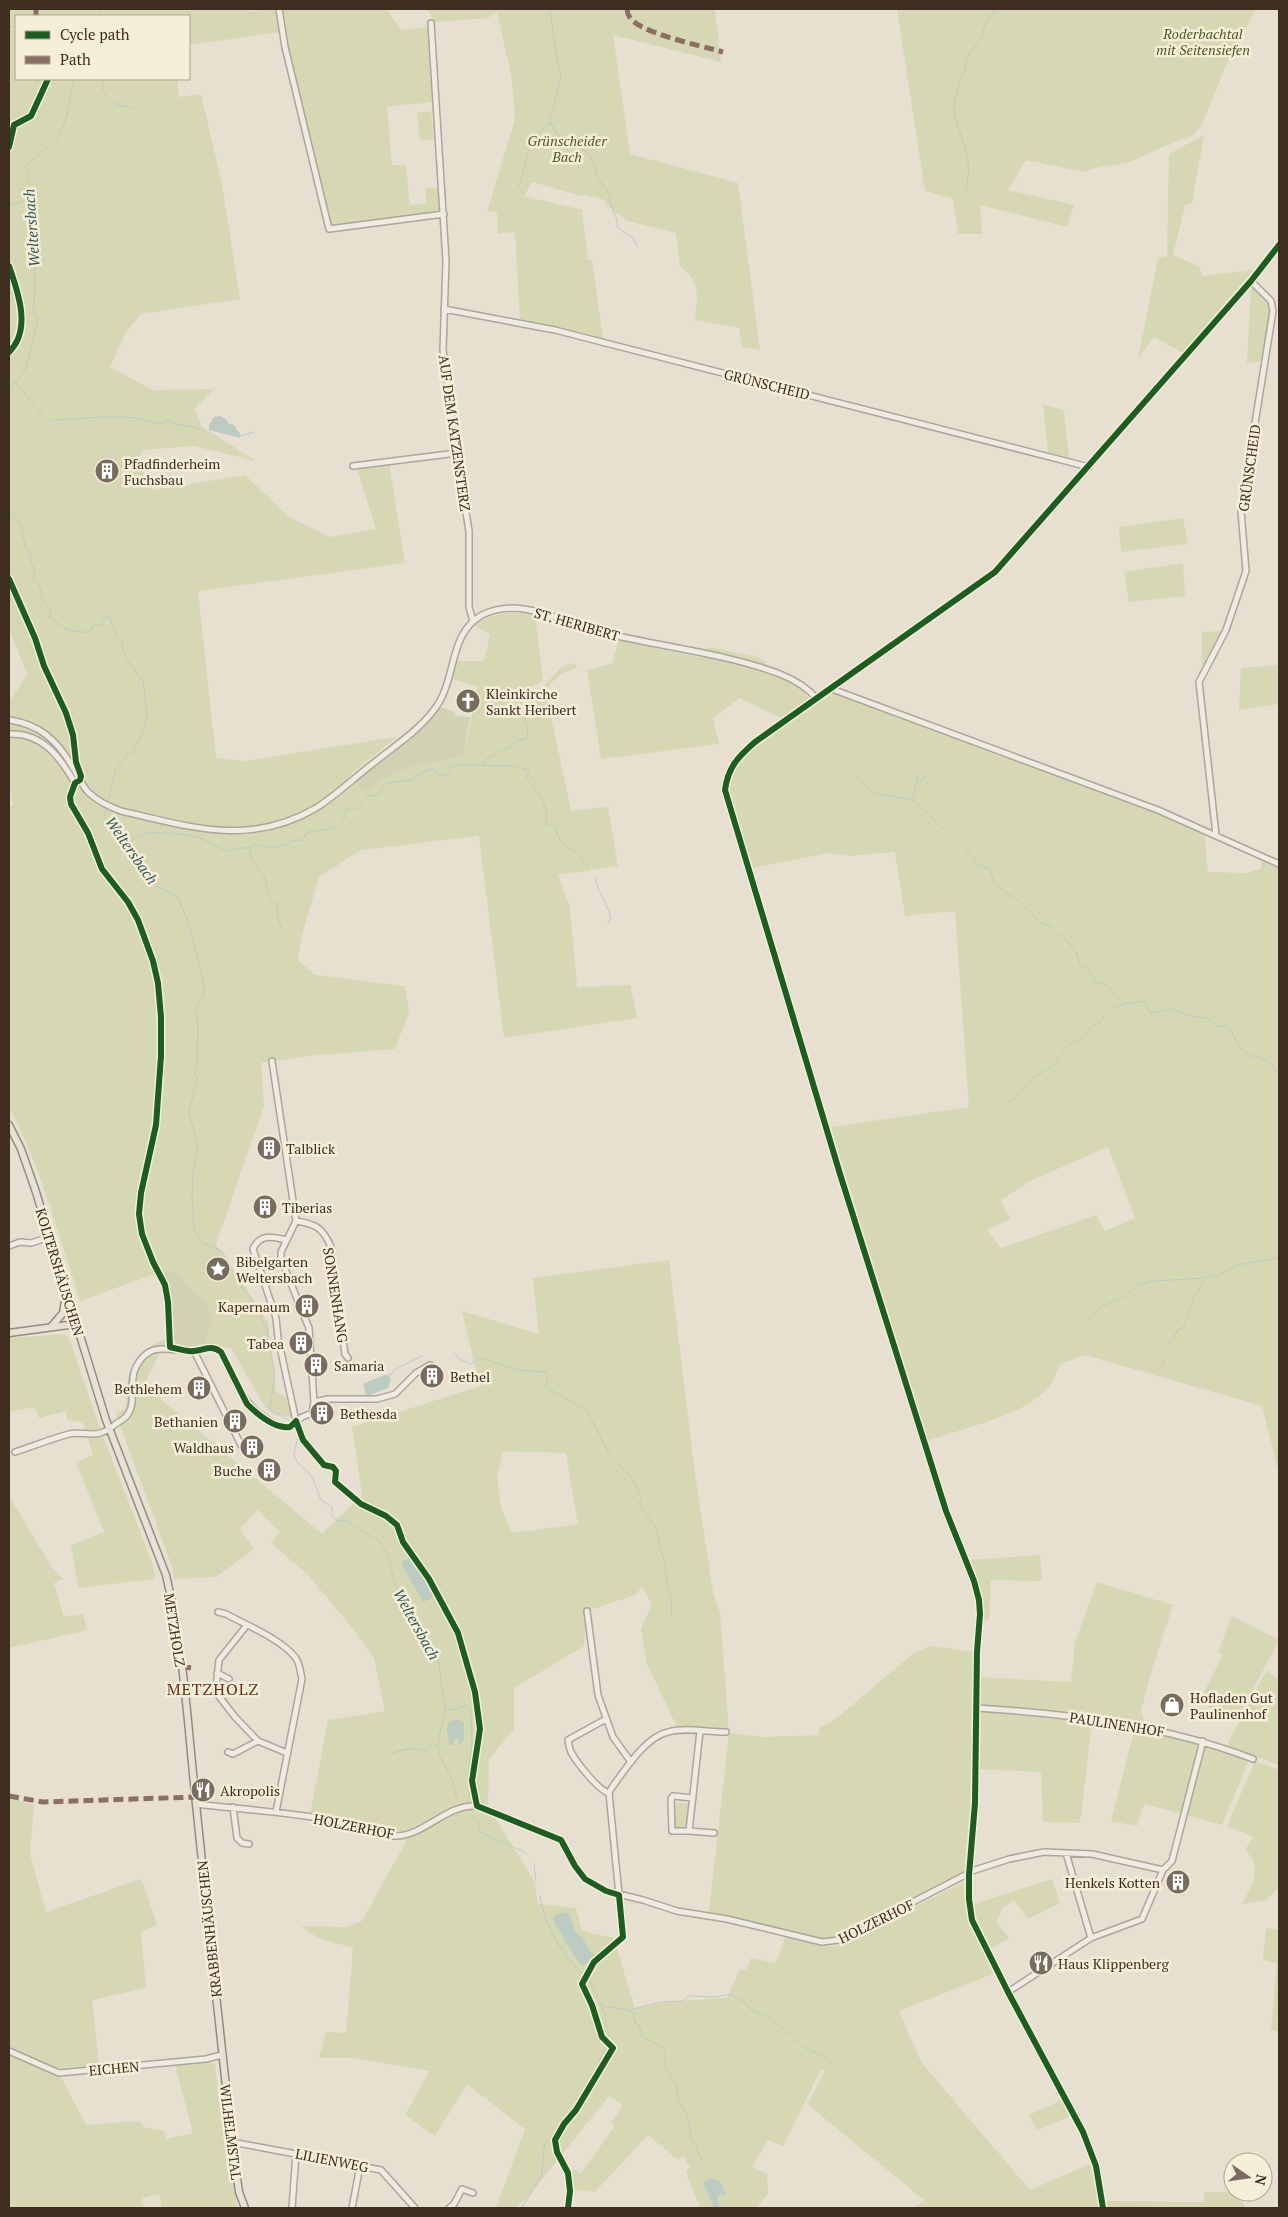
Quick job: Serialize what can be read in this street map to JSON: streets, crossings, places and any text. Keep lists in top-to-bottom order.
{
  "streets": {
    "main road": [
      "KOLTERSHÄUSCHEN",
      "METZHOLZ",
      "KRABBENHÄUSCHEN",
      "WILHELMSTAL"
    ],
    "street": [
      "GRÜNSCHEID",
      "AUF DEM KATZENSTERZ",
      "ST. HERIBERT",
      "SONNENHANG",
      "PAULINENHOF",
      "HOLZERHOF",
      "EICHEN",
      "LILIENWEG"
    ]
  },
  "crossings": [
    ["GRÜNSCHEID", "AUF DEM KATZENSTERZ"],
    ["AUF DEM KATZENSTERZ", "ST. HERIBERT"],
    ["KOLTERSHÄUSCHEN", "METZHOLZ"],
    ["METZHOLZ", "HOLZERHOF"],
    ["METZHOLZ", "KRABBENHÄUSCHEN"],
    ["HOLZERHOF", "KRABBENHÄUSCHEN"],
    ["KRABBENHÄUSCHEN", "EICHEN"],
    ["KRABBENHÄUSCHEN", "WILHELMSTAL"],
    ["EICHEN", "WILHELMSTAL"],
    ["WILHELMSTAL", "LILIENWEG"]
  ],
  "districts": ["METZHOLZ"],
  "water": ["Weltersbach"],
  "parks": ["Roderbachtal mit Seitensiefen", "Grünscheider Bach"],
  "places": {
    "building": [
      "Pfadfinderheim Fuchsbau",
      "Talblick",
      "Tiberias",
      "Kapernaum",
      "Tabea",
      "Samaria",
      "Bethel",
      "Bethlehem",
      "Bethesda",
      "Bethanien",
      "Waldhaus",
      "Buche",
      "Henkels Kotten"
    ],
    "church": ["Kleinkirche Sankt Heribert"],
    "place": ["Bibelgarten Weltersbach"],
    "shop": ["Hofladen Gut Paulinenhof"],
    "restaurant": ["Akropolis", "Haus Klippenberg"]
  },
  "legend": ["Cycle path", "Path"],
  "north": "right"
}
